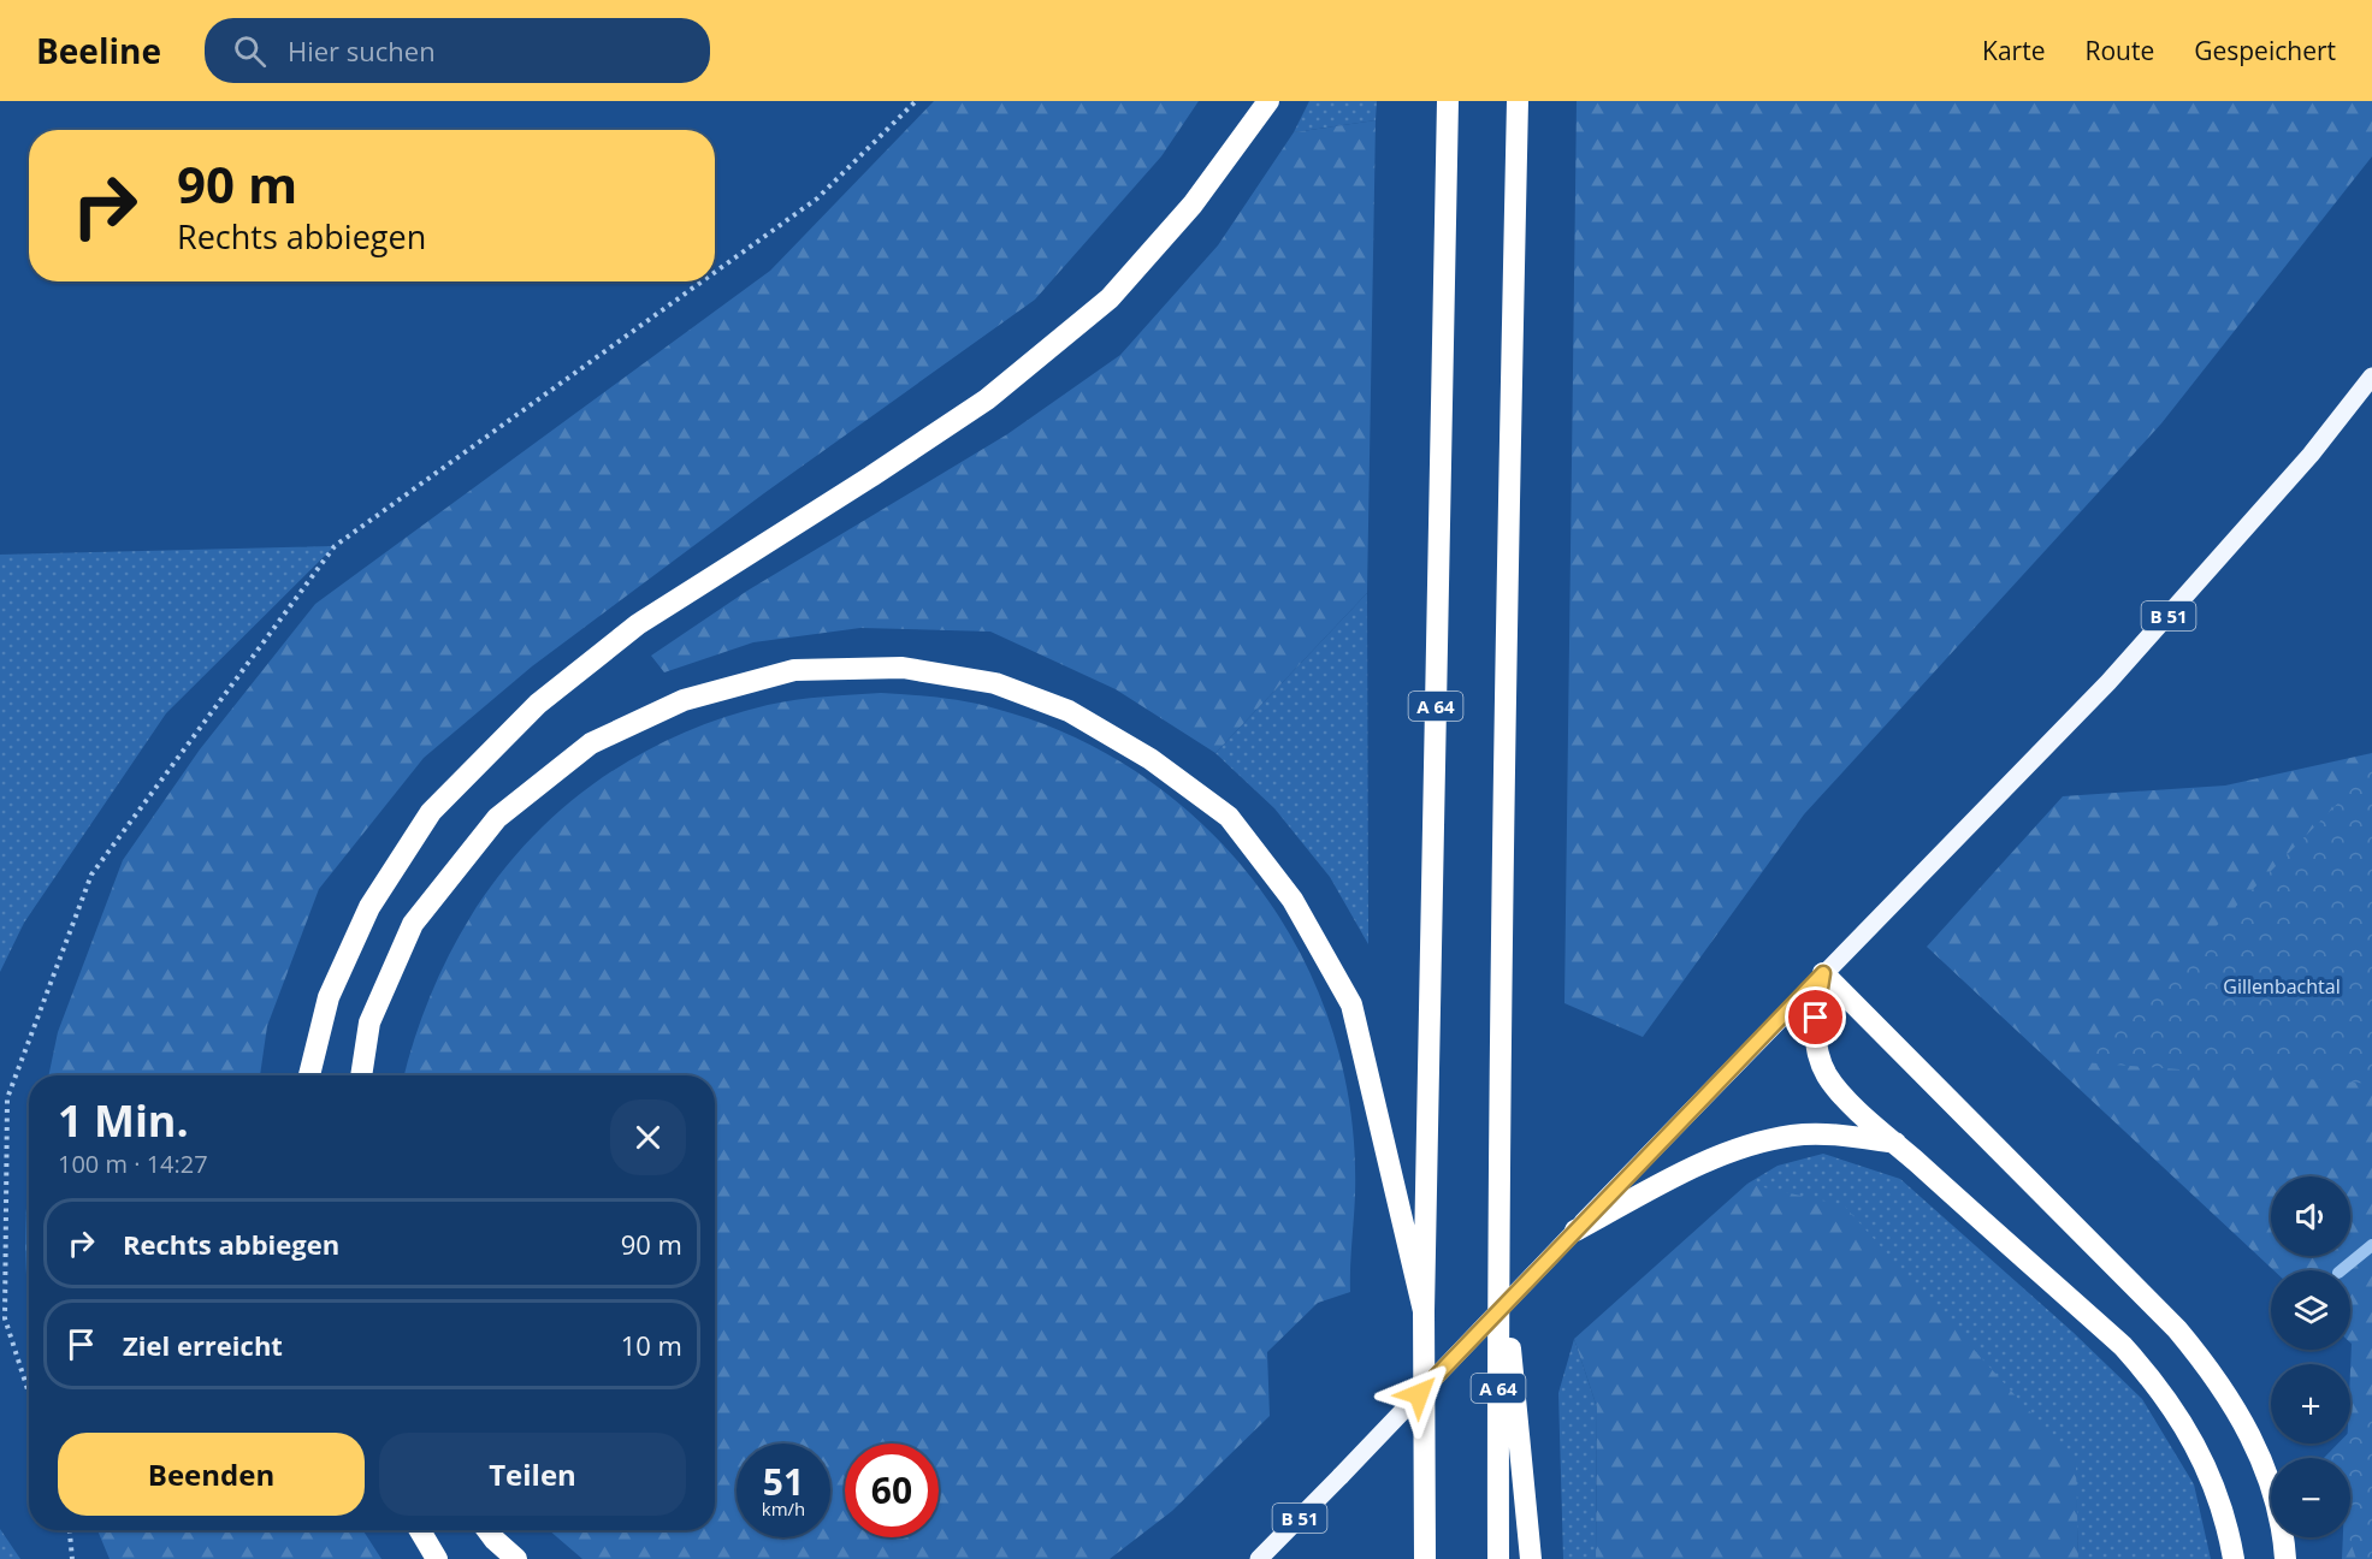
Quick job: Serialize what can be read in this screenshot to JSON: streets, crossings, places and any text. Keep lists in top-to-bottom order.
{
  "streets": {
    "highway": ["A 64"],
    "main road": ["B 51"]
  },
  "parks": ["Gillenbachtal"],
  "page": {
    "header": "Beeline",
    "search": "Hier suchen",
    "nav": ["Karte", "Route", "Gespeichert"],
    "turn": ["90 m", "Rechts abbiegen"],
    "heading": ["1 Min.", "100 m · 14:27"],
    "map_buttons": ["+", "−"],
    "list": [
      {
        "name": "Rechts abbiegen",
        "value": "90 m"
      },
      {
        "name": "Ziel erreicht",
        "value": "10 m"
      }
    ],
    "buttons": ["Beenden", "Teilen"],
    "speed": "51 km/h",
    "limit": "60"
  }
}
